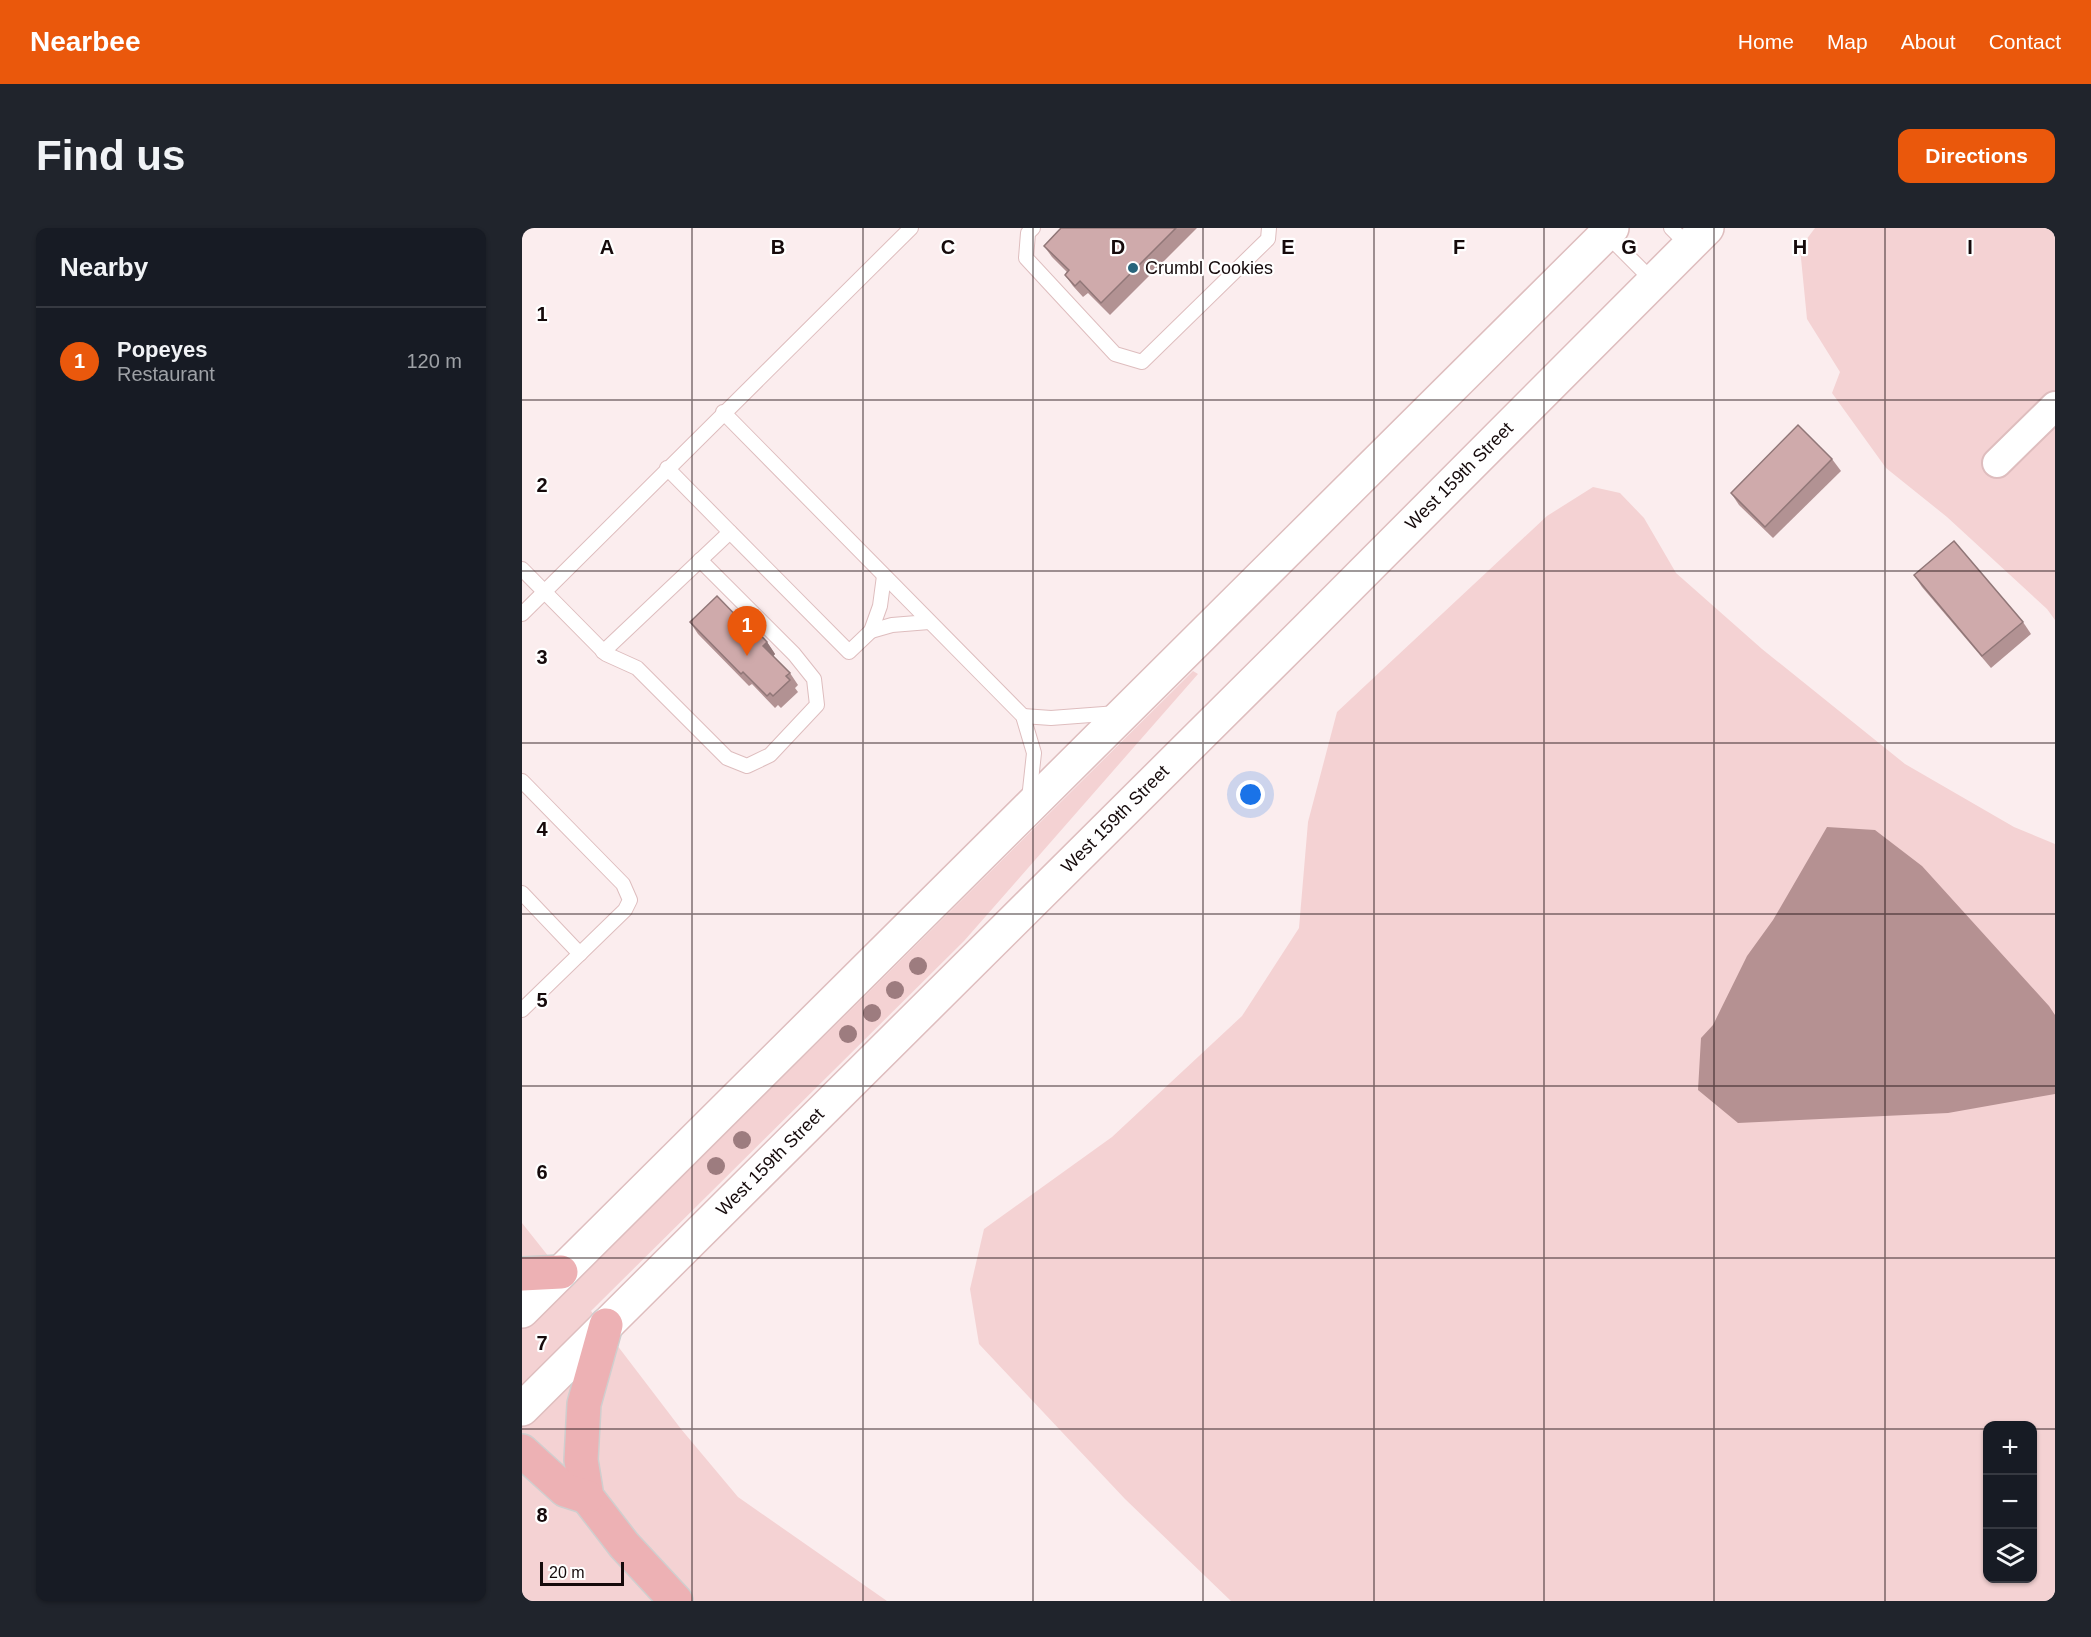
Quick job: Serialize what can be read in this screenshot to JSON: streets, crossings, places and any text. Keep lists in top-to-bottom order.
{
  "streets": {
    "main road": ["West 159th Street"]
  },
  "places": ["Crumbl Cookies"],
  "scale_bar": "20 m",
  "page": {
    "header": "Nearbee",
    "nav": [
      "Home",
      "Map",
      "About",
      "Contact"
    ],
    "buttons": "Directions",
    "title": "Find us",
    "heading": "Nearby",
    "list": [
      {
        "mark": "1",
        "name": "Popeyes",
        "note": "Restaurant",
        "value": "120 m"
      }
    ],
    "pins": "1",
    "map_buttons": ["+", "−"],
    "scale": "20 m"
  },
  "grid": {
    "columns": [
      "A",
      "B",
      "C",
      "D",
      "E",
      "F",
      "G",
      "H",
      "I"
    ],
    "rows": [
      "1",
      "2",
      "3",
      "4",
      "5",
      "6",
      "7",
      "8"
    ]
  }
}
